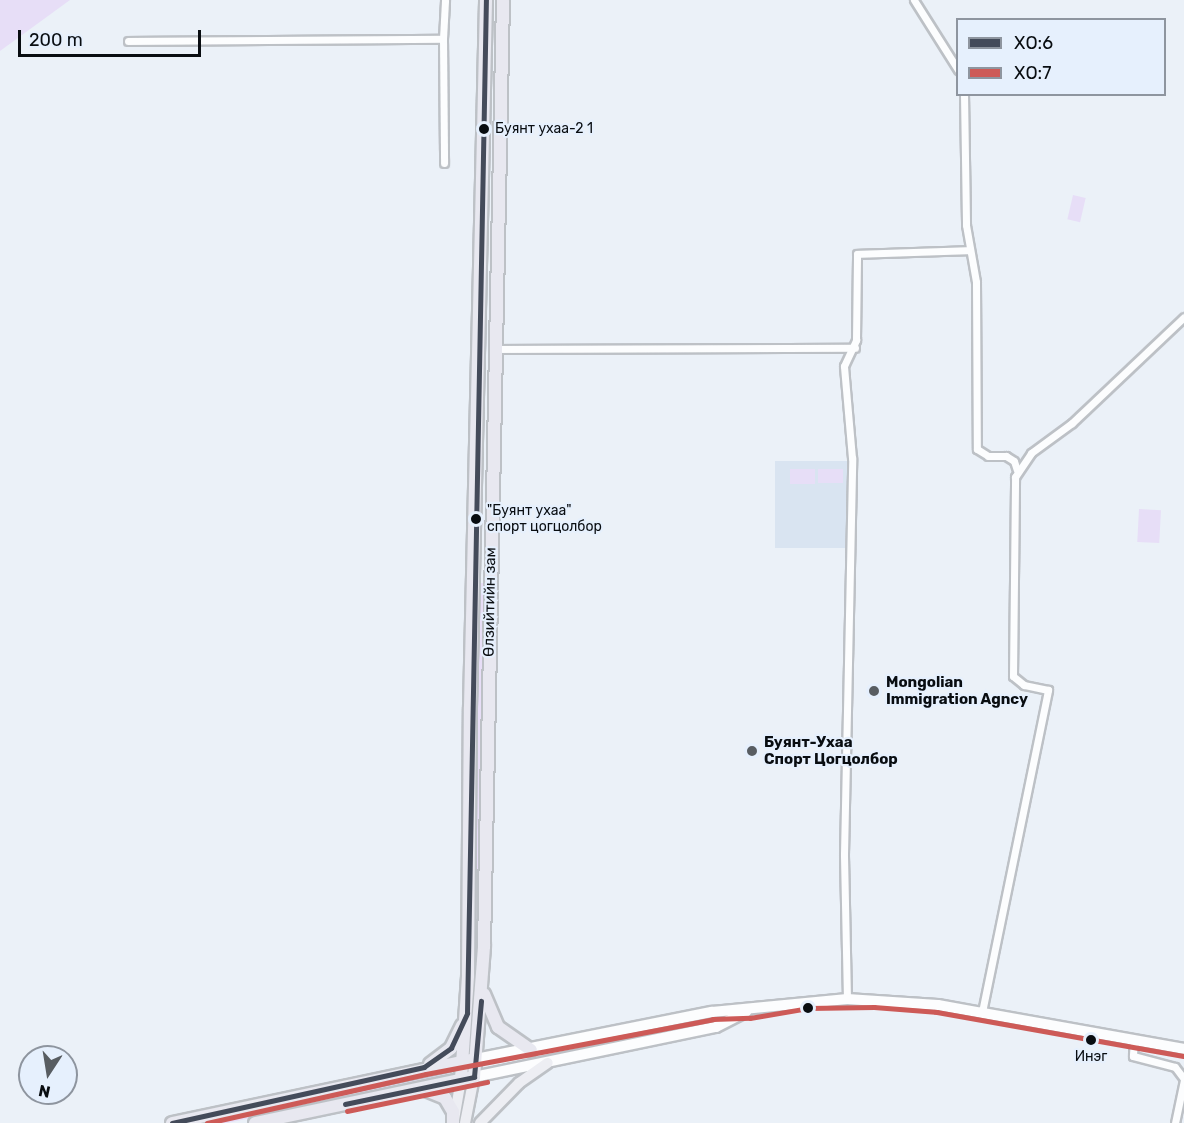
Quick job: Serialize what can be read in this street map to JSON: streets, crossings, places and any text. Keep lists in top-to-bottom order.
{
  "streets": {
    "highway": ["Өлзийтийн зам"]
  },
  "places": [
    "Буянт ухаа-2 1",
    "\"Буянт ухаа\" спорт цогцолбор",
    "Mongolian Immigration Agncy",
    "Буянт-Ухаа Спорт Цогцолбор",
    "Инэг"
  ],
  "lines": ["transit line ХО:6", "transit line ХО:7"],
  "legend": ["ХО:6", "ХО:7"],
  "scale_bar": "200 m",
  "north": "bottom"
}
